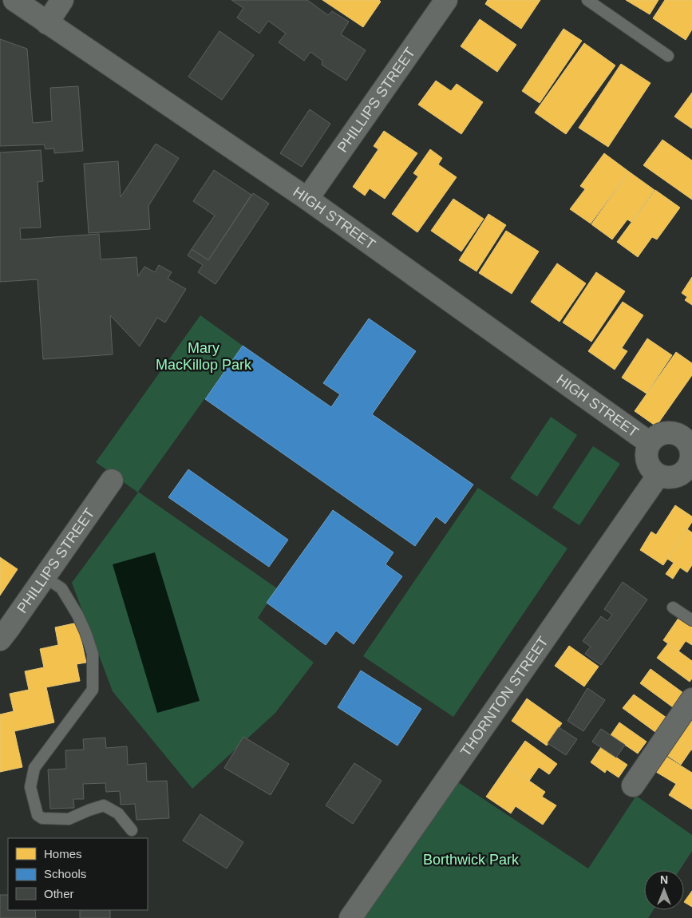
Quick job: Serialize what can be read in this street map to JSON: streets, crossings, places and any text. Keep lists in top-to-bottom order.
{
  "streets": {
    "street": ["PHILLIPS STREET", "HIGH STREET", "THORNTON STREET"]
  },
  "crossings": [
    ["PHILLIPS STREET", "HIGH STREET"],
    ["HIGH STREET", "THORNTON STREET"]
  ],
  "parks": ["Mary MacKillop Park", "Borthwick Park"],
  "legend": ["Homes", "Schools", "Other"],
  "north": "top"
}
